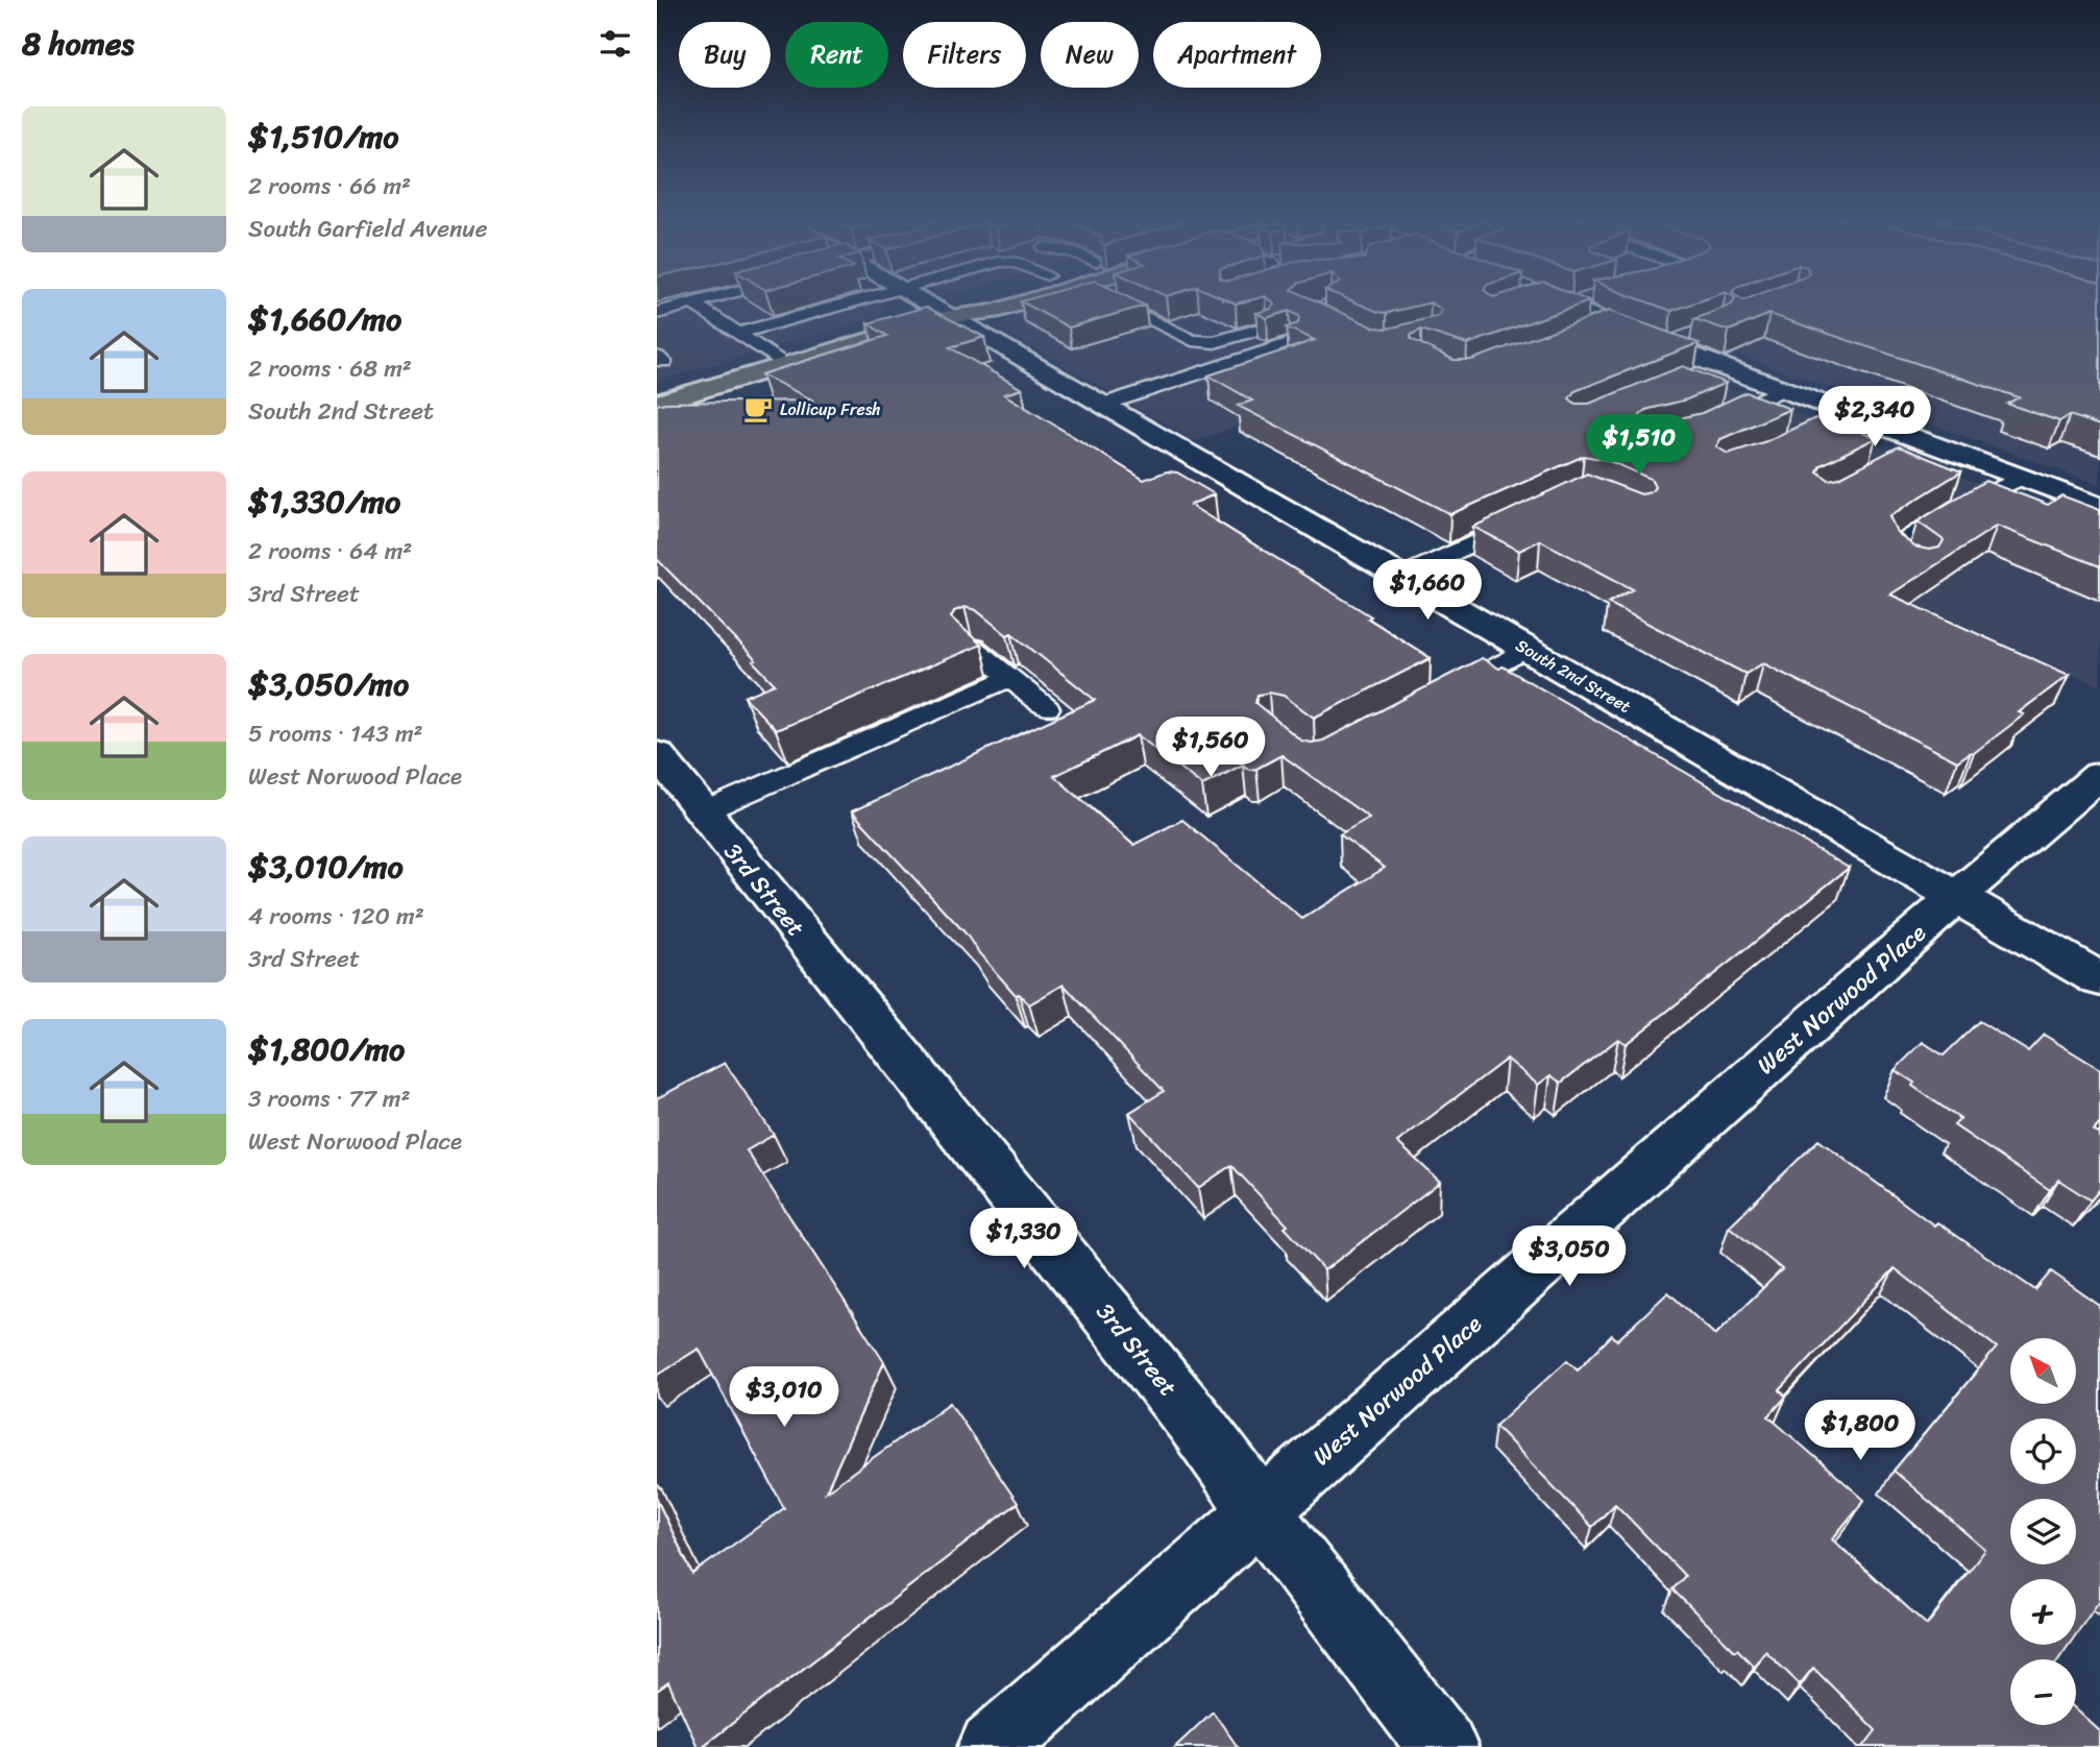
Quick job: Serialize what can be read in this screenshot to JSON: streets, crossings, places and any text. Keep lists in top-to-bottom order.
{
  "streets": {
    "street": ["South 2nd Street", "3rd Street", "West Norwood Place"]
  },
  "crossings": [
    ["South 2nd Street", "West Norwood Place"],
    ["3rd Street", "West Norwood Place"]
  ],
  "places": {
    "cafe": ["Lollicup Fresh"]
  },
  "north": "top left",
  "page": {
    "heading": "8 homes",
    "chip": [
      "Buy",
      "Rent",
      "Filters",
      "New",
      "Apartment"
    ],
    "list": [
      {
        "name": "$1,510/mo",
        "note": "2 rooms · 66 m² · South Garfield Avenue"
      },
      {
        "name": "$1,660/mo",
        "note": "2 rooms · 68 m² · South 2nd Street"
      },
      {
        "name": "$1,330/mo",
        "note": "2 rooms · 64 m² · 3rd Street"
      },
      {
        "name": "$3,050/mo",
        "note": "5 rooms · 143 m² · West Norwood Place"
      },
      {
        "name": "$3,010/mo",
        "note": "4 rooms · 120 m² · 3rd Street"
      },
      {
        "name": "$1,800/mo",
        "note": "3 rooms · 77 m² · West Norwood Place"
      }
    ],
    "price": [
      "$2,340",
      "$1,510",
      "$1,660",
      "$1,560",
      "$1,330",
      "$3,050",
      "$3,010",
      "$1,800"
    ],
    "map_buttons": ["+", "−"]
  }
}
